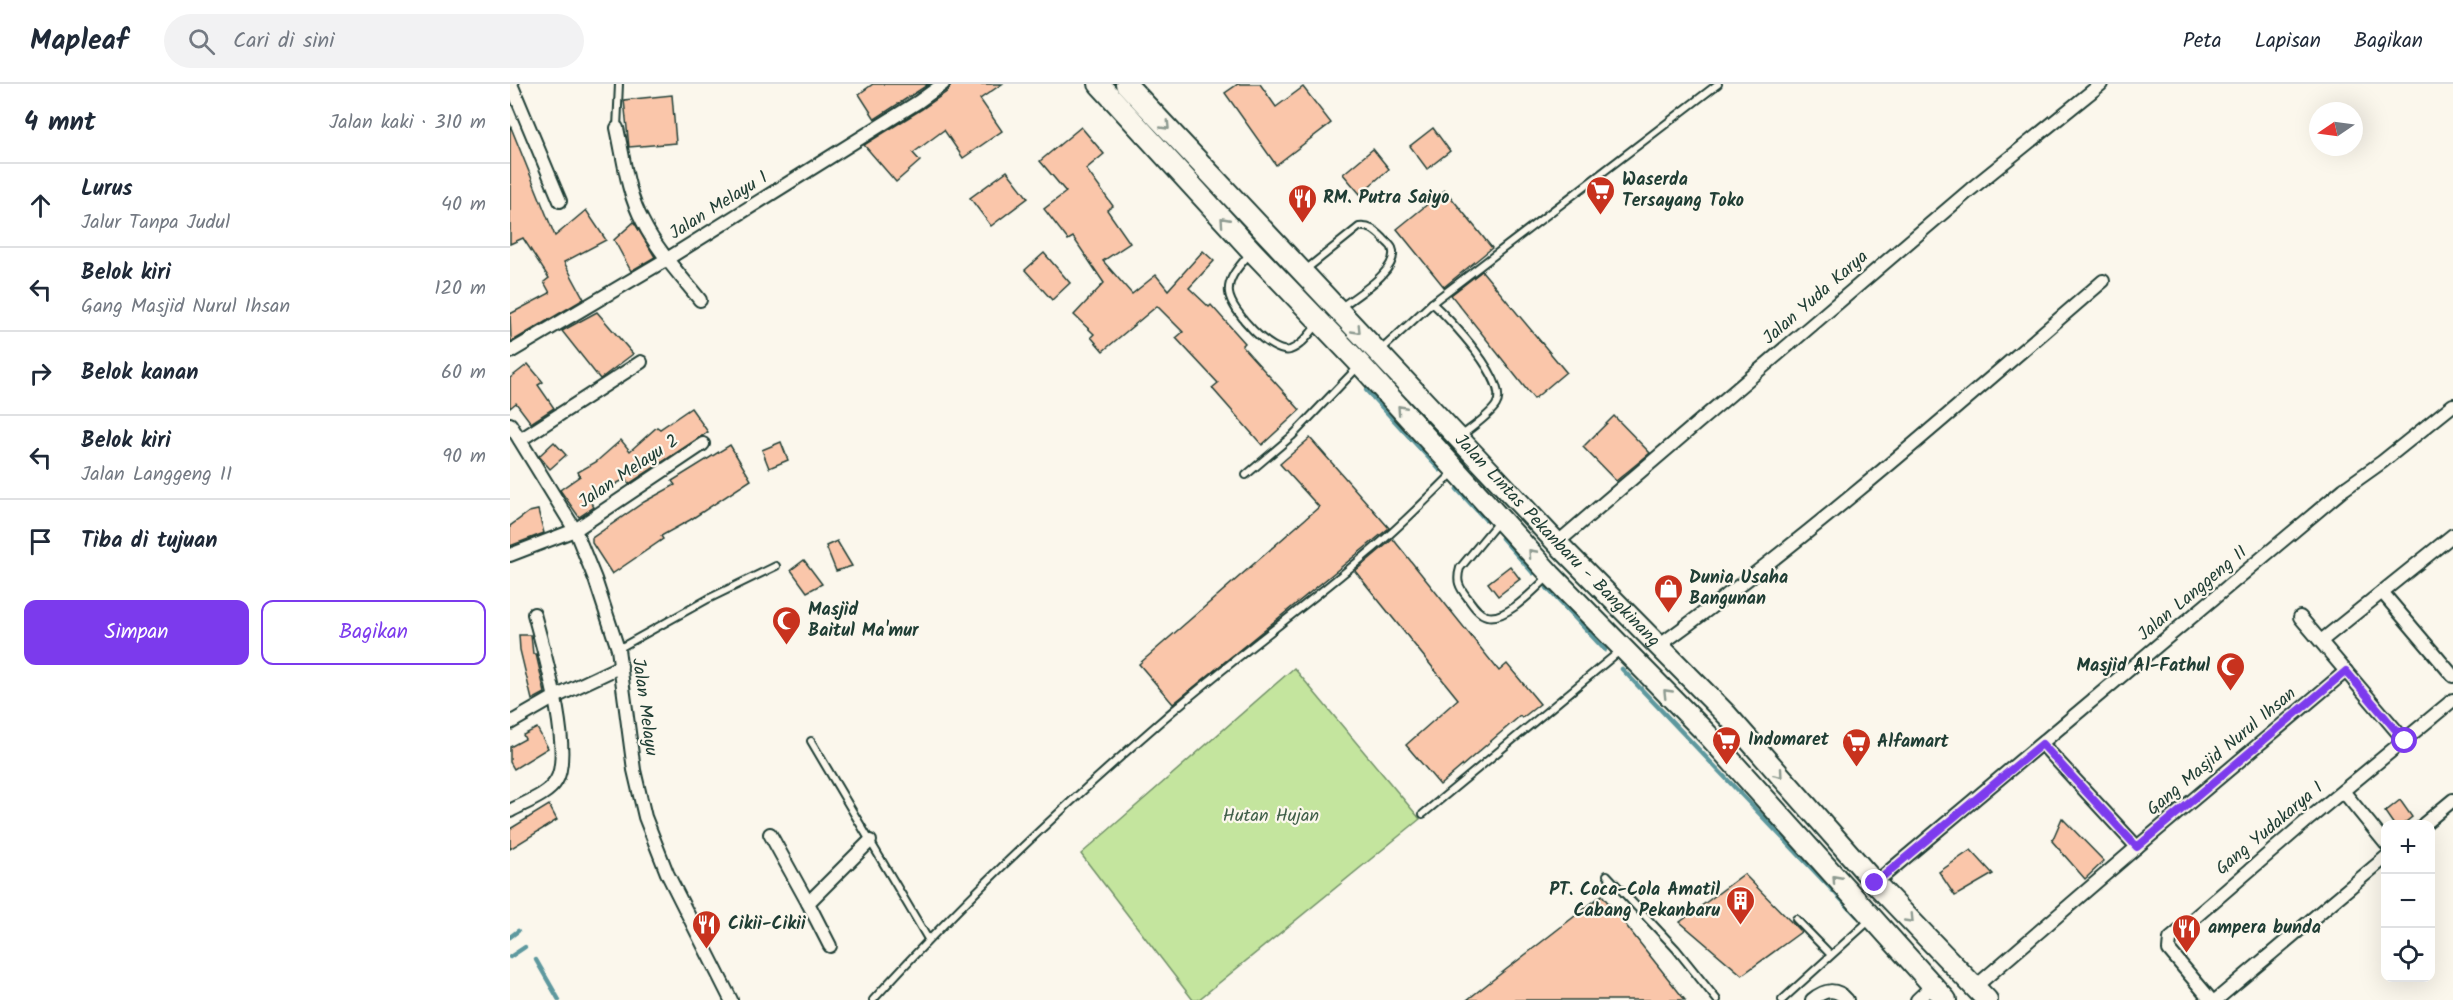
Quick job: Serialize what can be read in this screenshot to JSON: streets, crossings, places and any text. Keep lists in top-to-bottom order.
{
  "streets": {
    "highway": ["Jalan Lintas Pekanbaru - Bangkinang"],
    "street": [
      "Jalan Melayu 1",
      "Jalan Yuda Karya",
      "Jalan Melayu 2",
      "Jalan Langgeng II",
      "Jalan Melayu",
      "Gang Masjid Nurul Ihsan",
      "Gang Yudakarya I"
    ]
  },
  "crossings": [
    ["Jalan Yuda Karya", "Jalan Lintas Pekanbaru - Bangkinang"],
    ["Jalan Melayu 2", "Jalan Melayu"],
    ["Jalan Lintas Pekanbaru - Bangkinang", "Jalan Langgeng II"],
    ["Jalan Lintas Pekanbaru - Bangkinang", "Gang Masjid Nurul Ihsan"]
  ],
  "parks": ["Hutan Hujan"],
  "places": {
    "supermarket": ["Waserda Tersayang Toko", "Indomaret", "Alfamart"],
    "restaurant": ["RM. Putra Saiyo", "Cikii-Cikii", "ampera bunda"],
    "shop": ["Dunia Usaha Bangunan"],
    "mosque": ["Masjid Baitul Ma'mur", "Masjid Al-Fathul"],
    "building": ["PT. Coca-Cola Amatil Cabang Pekanbaru"]
  },
  "north": "left",
  "page": {
    "header": "Mapleaf",
    "search": "Cari di sini",
    "nav": ["Peta", "Lapisan", "Bagikan"],
    "heading": ["4 mnt", "Jalan kaki · 310 m"],
    "list": [
      ["Lurus", "Jalur Tanpa Judul", "40 m"],
      ["Belok kiri", "Gang Masjid Nurul Ihsan", "120 m"],
      ["Belok kanan", "60 m"],
      ["Belok kiri", "Jalan Langgeng II", "90 m"],
      "Tiba di tujuan"
    ],
    "buttons": ["Simpan", "Bagikan"],
    "map_buttons": ["+", "−"]
  }
}
